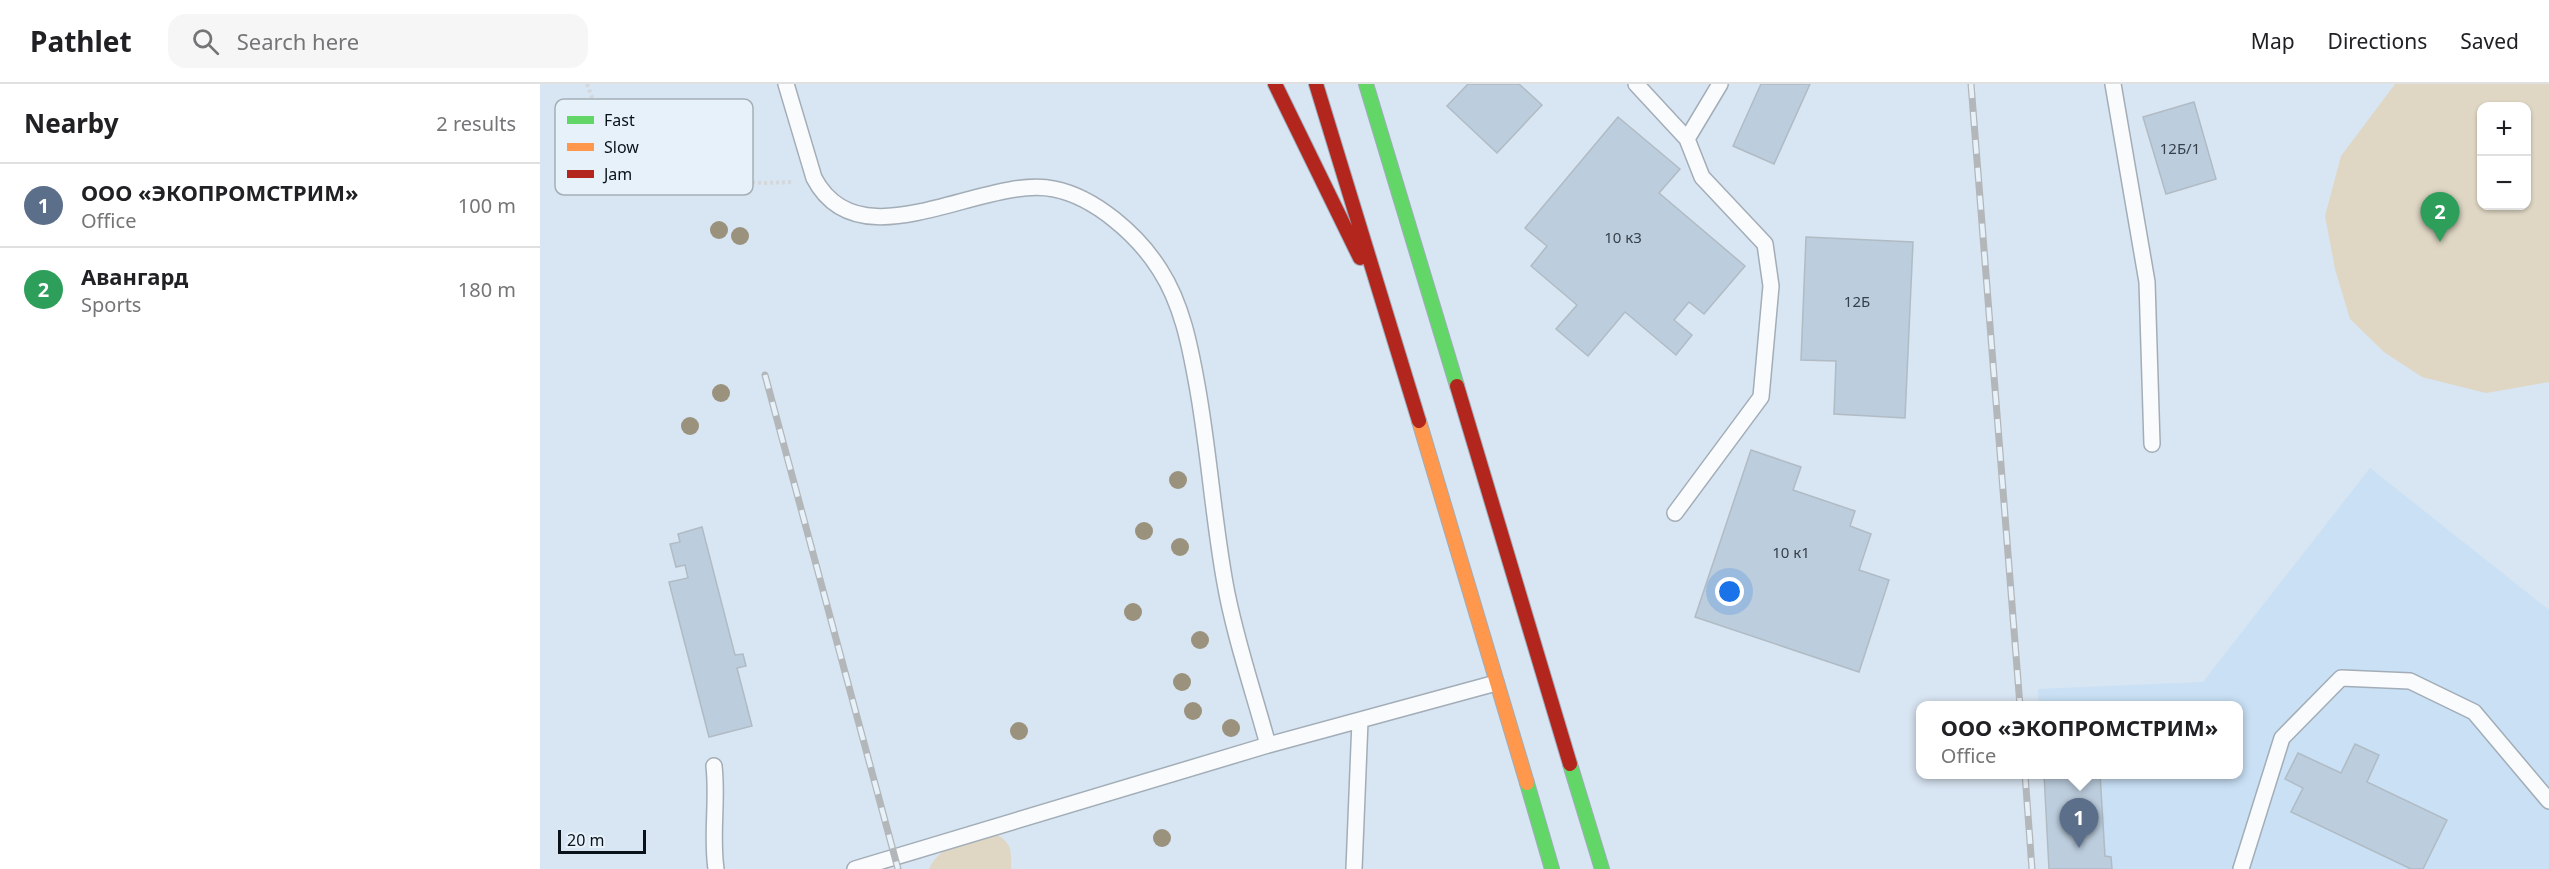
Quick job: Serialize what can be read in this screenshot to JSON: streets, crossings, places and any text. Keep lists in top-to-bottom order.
{
  "house_numbers": [
    "12Б/1",
    "10 к3",
    "12Б",
    "10 к1"
  ],
  "legend": ["Fast", "Slow", "Jam"],
  "scale_bar": "20 m",
  "page": {
    "header": "Pathlet",
    "search": "Search here",
    "nav": ["Map", "Directions", "Saved"],
    "heading": ["Nearby", "2 results"],
    "map_buttons": ["+", "−"],
    "list": [
      {
        "mark": "1",
        "name": "ООО «ЭКОПРОМСТРИМ»",
        "note": "Office",
        "value": "100 m"
      },
      {
        "mark": "2",
        "name": "Авангард",
        "note": "Sports",
        "value": "180 m"
      }
    ],
    "pins": ["2", "1"],
    "popup": ["ООО «ЭКОПРОМСТРИМ»", "Office"],
    "scale": "20 m"
  }
}
